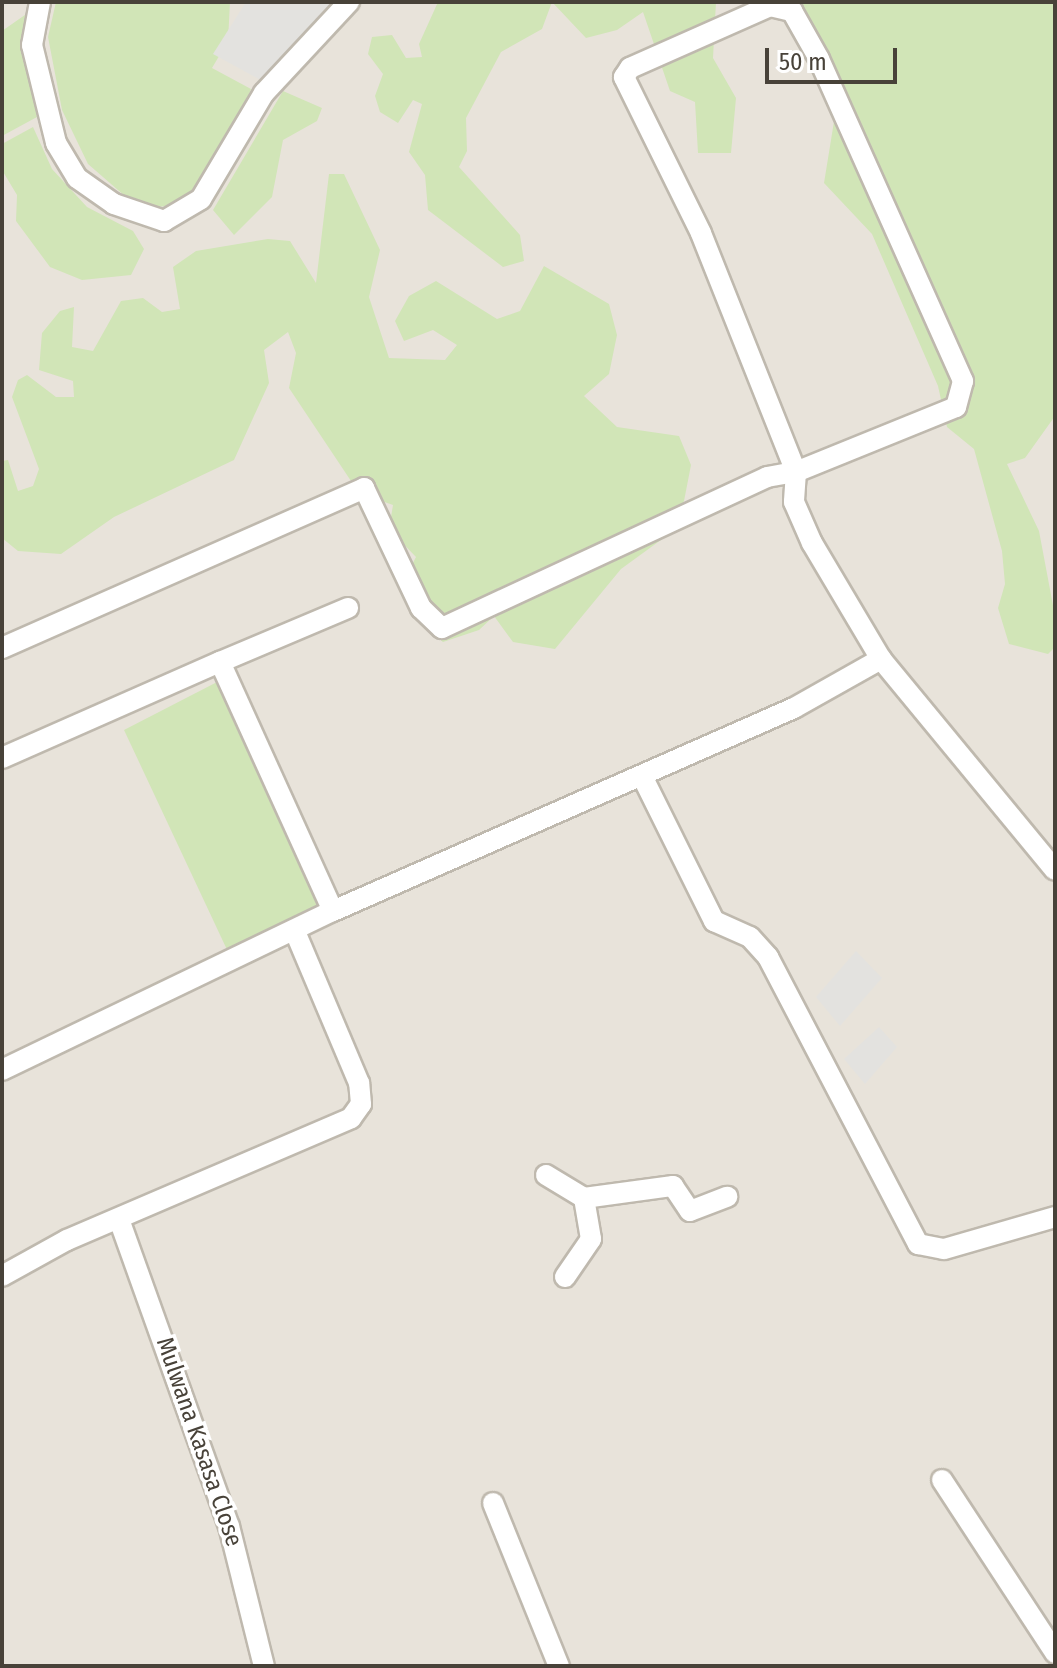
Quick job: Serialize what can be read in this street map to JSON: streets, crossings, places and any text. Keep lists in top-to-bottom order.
{
  "streets": {
    "street": ["Mulwana Kasasa Close"]
  },
  "scale_bar": "50 m"
}
